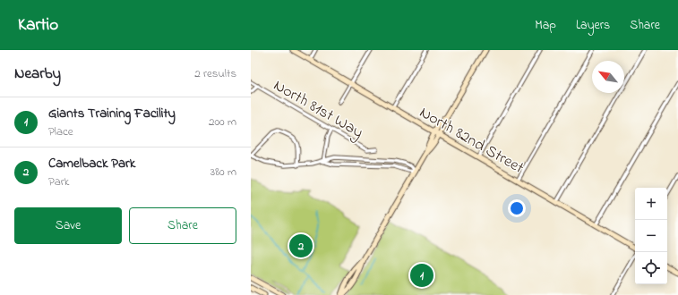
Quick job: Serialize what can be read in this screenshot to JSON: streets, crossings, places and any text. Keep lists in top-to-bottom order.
{
  "streets": {
    "street": ["North 81st Way", "North 82nd Street"]
  },
  "north": "top left",
  "page": {
    "header": "Kartio",
    "nav": ["Map", "Layers", "Share"],
    "heading": ["Nearby", "2 results"],
    "list": [
      {
        "mark": "1",
        "name": "Giants Training Facility",
        "note": "Place",
        "value": "200 m"
      },
      {
        "mark": "2",
        "name": "Camelback Park",
        "note": "Park",
        "value": "380 m"
      }
    ],
    "map_buttons": ["+", "−"],
    "buttons": ["Save", "Share"],
    "pins": ["2", "1"]
  }
}
